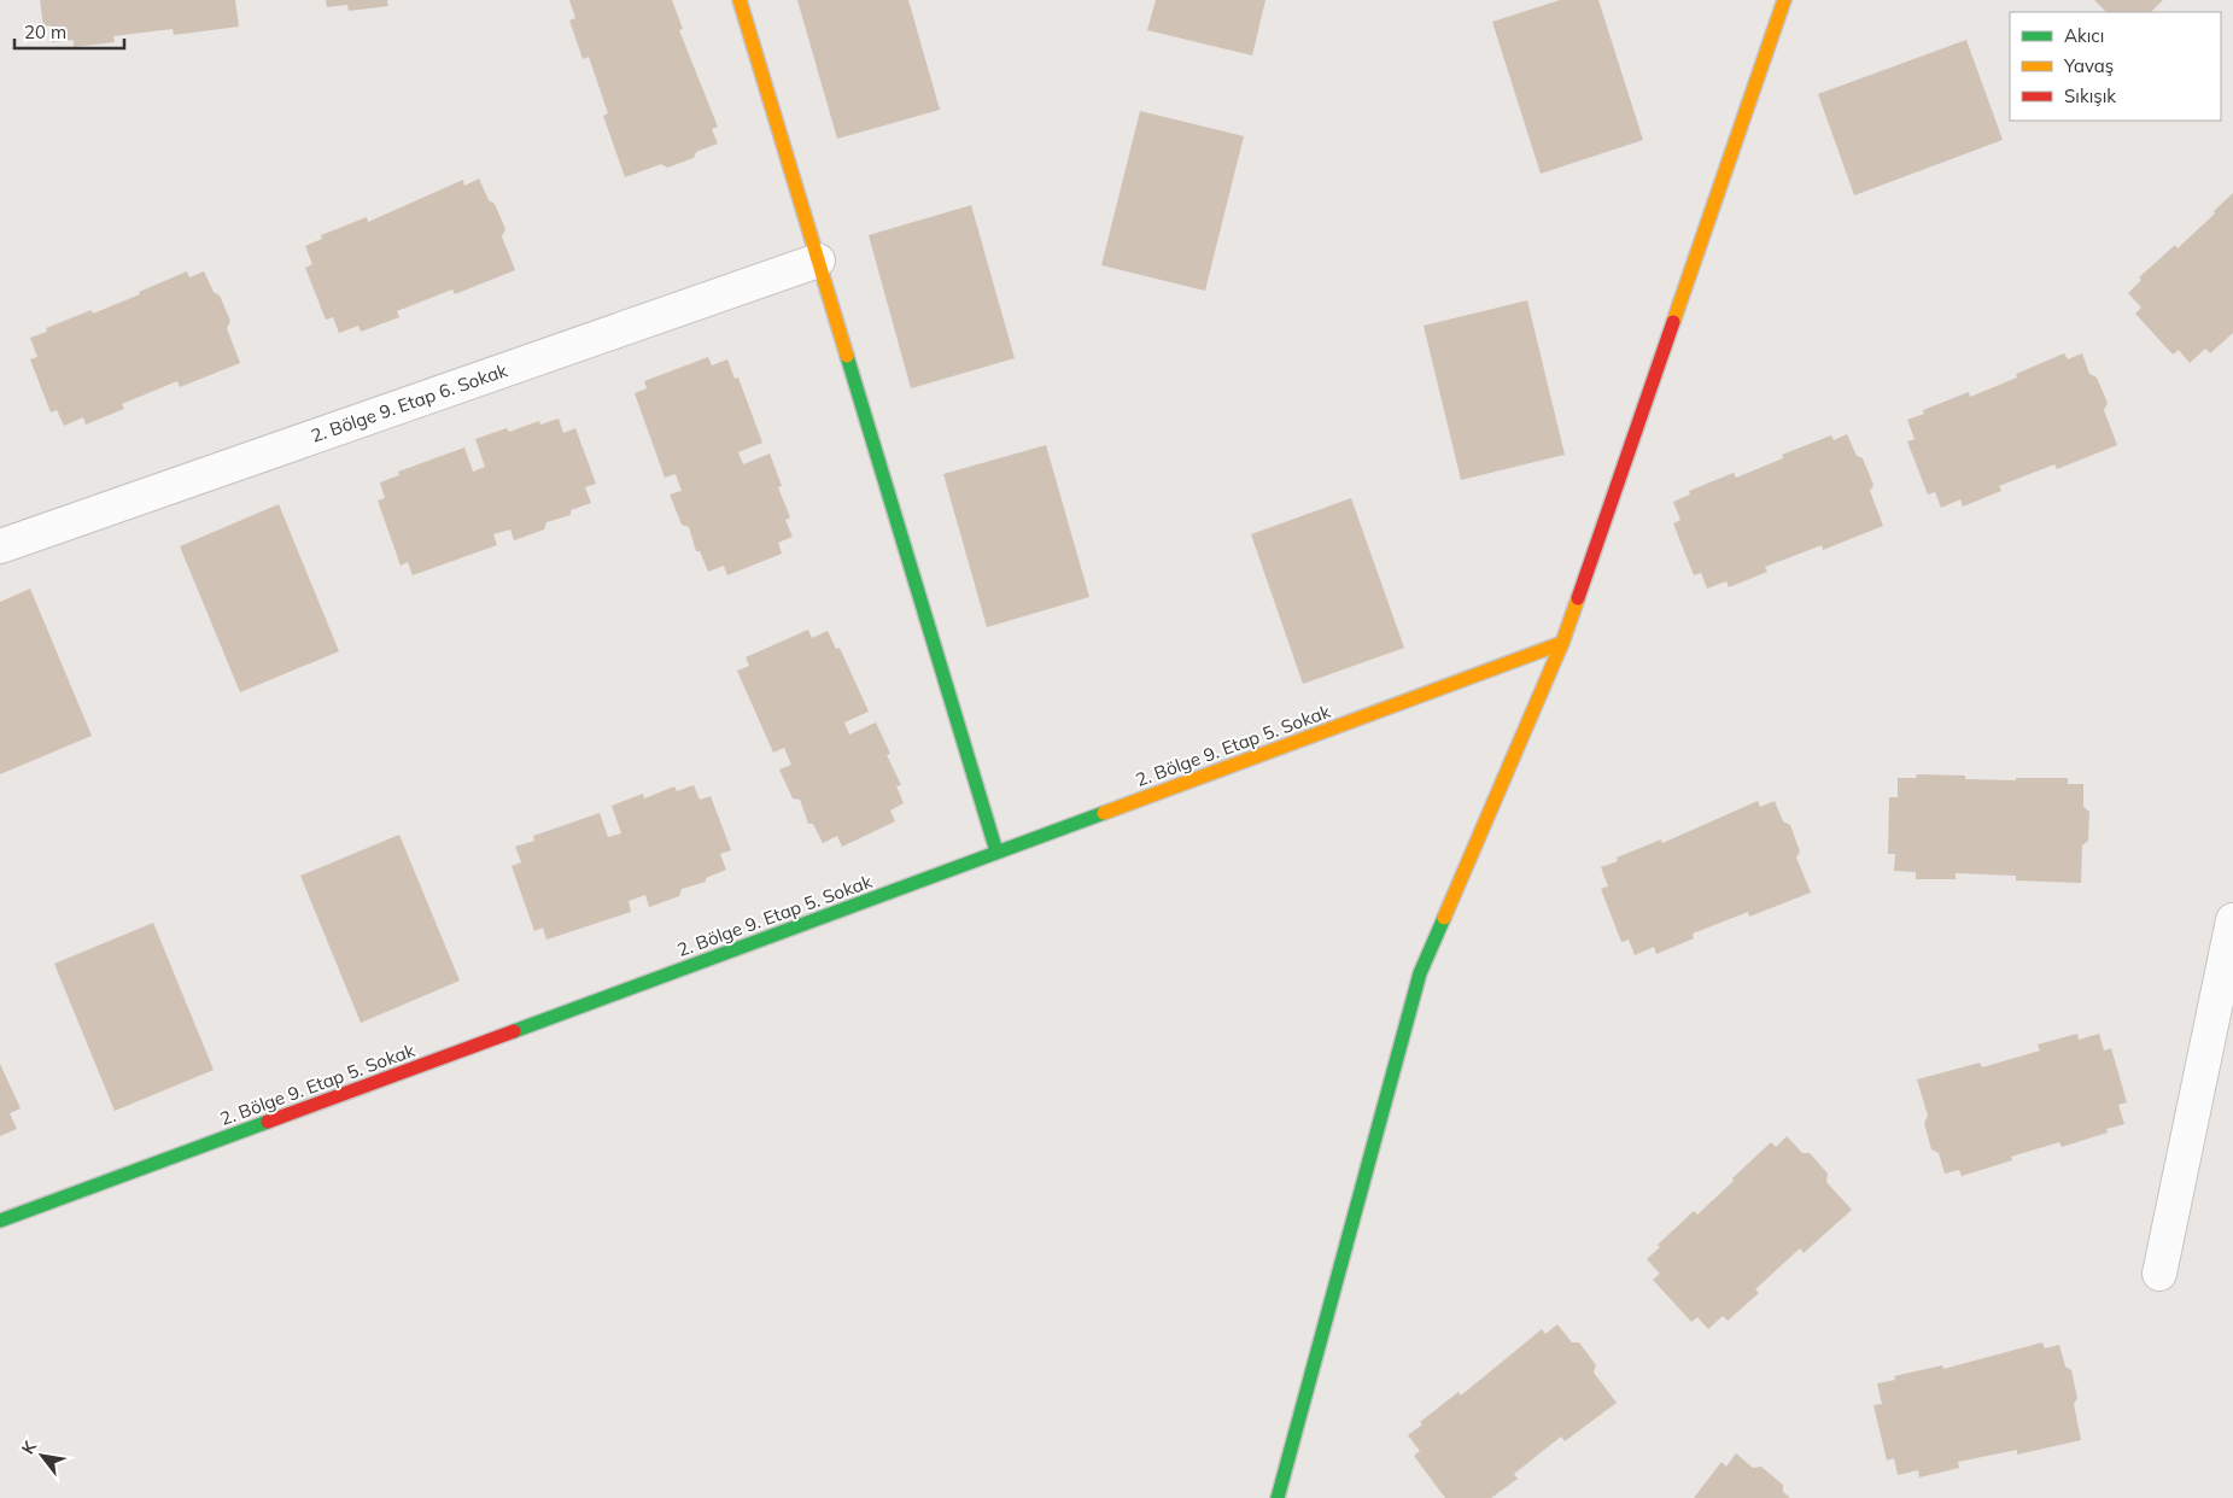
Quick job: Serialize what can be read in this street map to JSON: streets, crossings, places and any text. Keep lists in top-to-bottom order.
{
  "streets": {
    "street": ["2. Bölge 9. Etap 6. Sokak", "2. Bölge 9. Etap 5. Sokak"]
  },
  "legend": ["Akıcı", "Yavaş", "Sıkışık"],
  "scale_bar": "20 m",
  "north": "top left"
}
